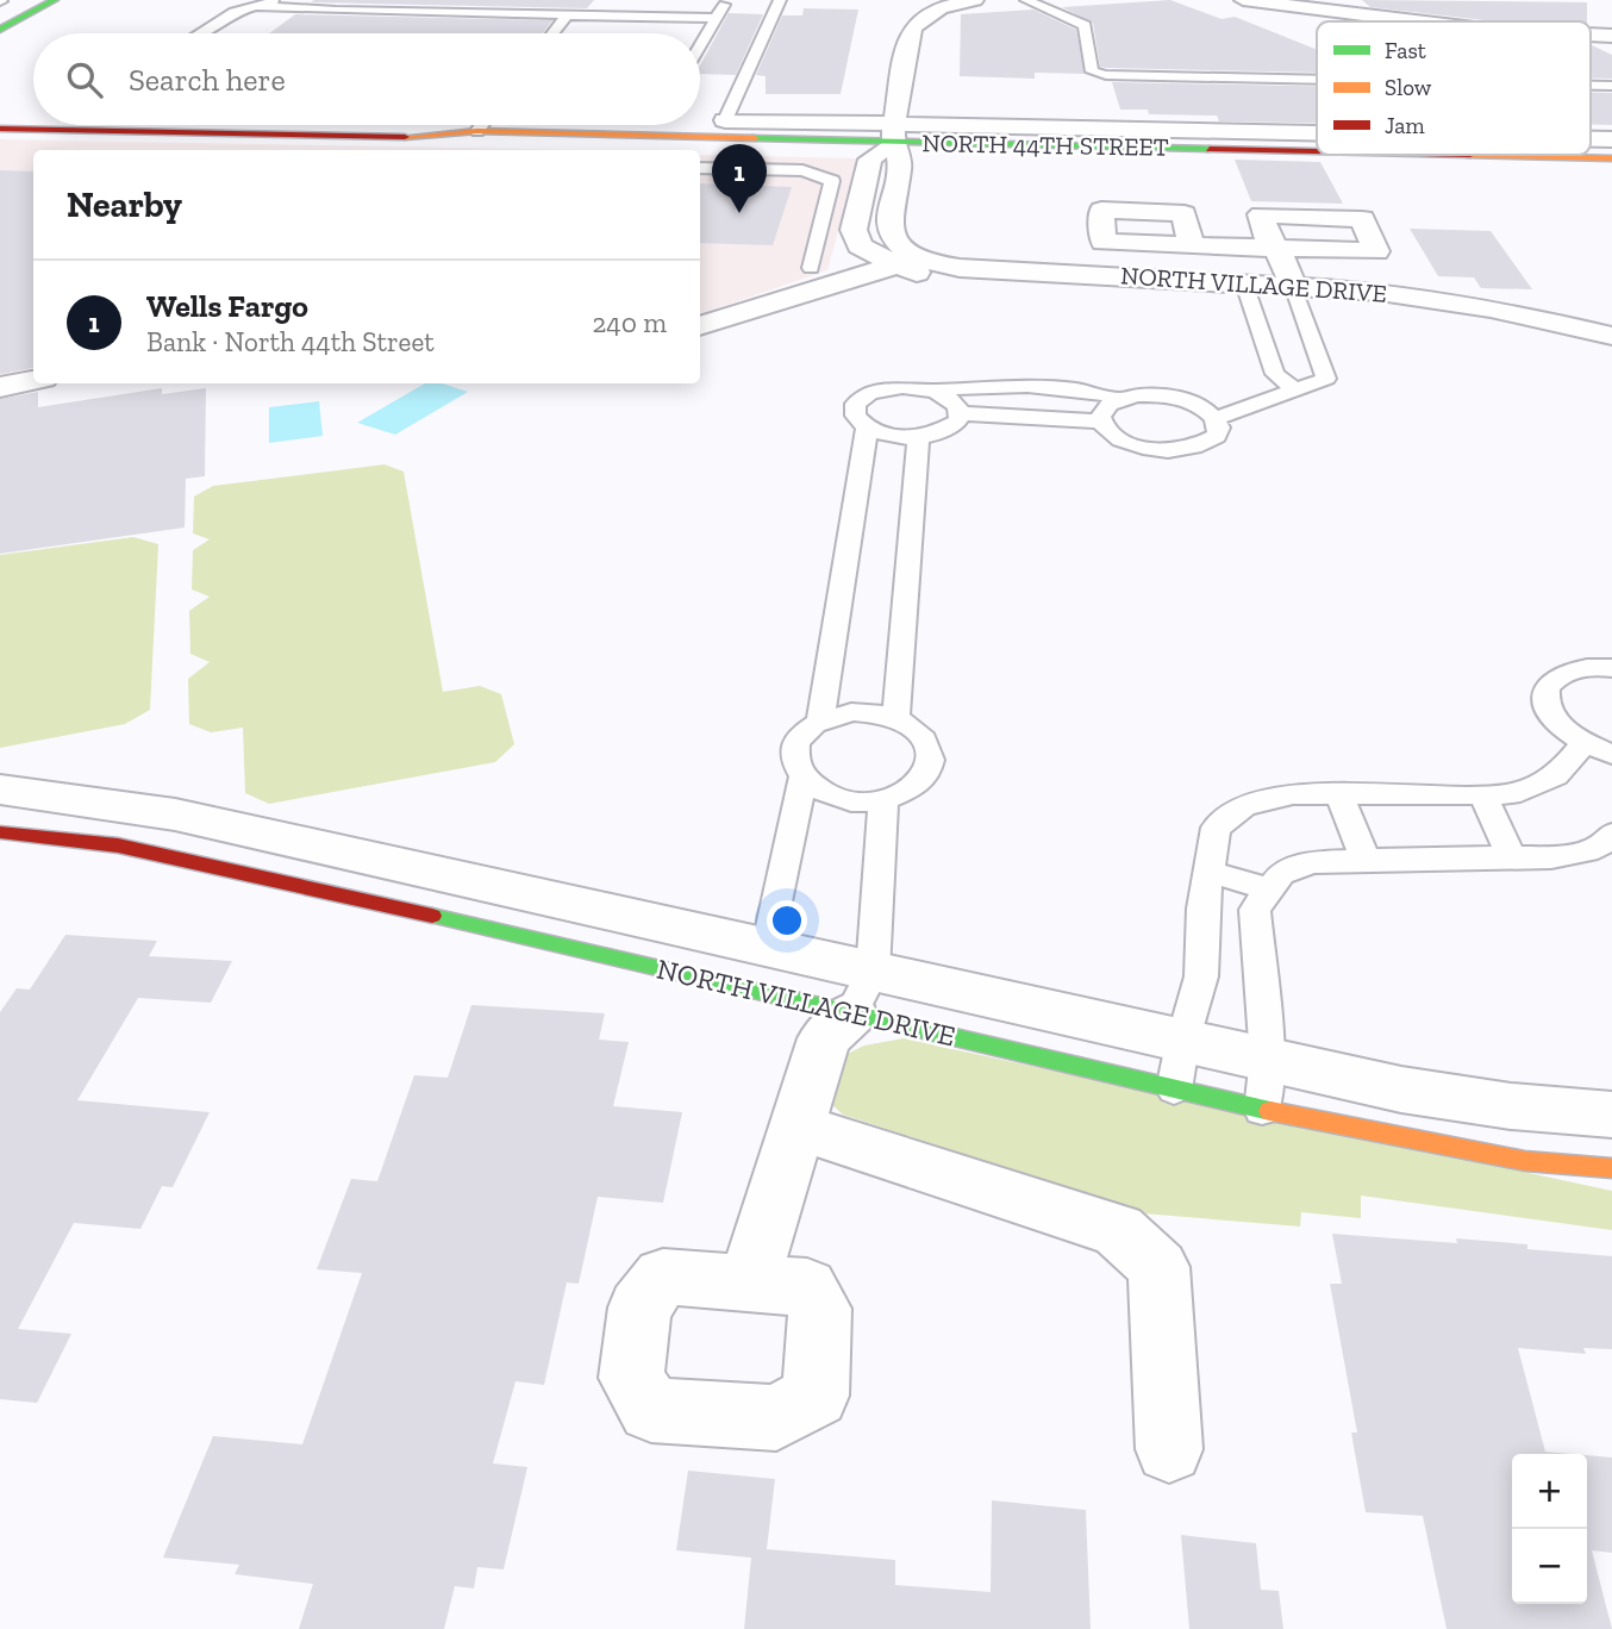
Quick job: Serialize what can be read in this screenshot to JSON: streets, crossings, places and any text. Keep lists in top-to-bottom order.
{
  "streets": {
    "main road": ["NORTH 44TH STREET", "NORTH VILLAGE DRIVE"]
  },
  "legend": ["Fast", "Slow", "Jam"],
  "page": {
    "search": "Search here",
    "pins": "1",
    "heading": "Nearby",
    "list": [
      {
        "mark": "1",
        "name": "Wells Fargo",
        "note": "Bank · North 44th Street",
        "value": "240 m"
      }
    ],
    "map_buttons": ["+", "−"]
  }
}
